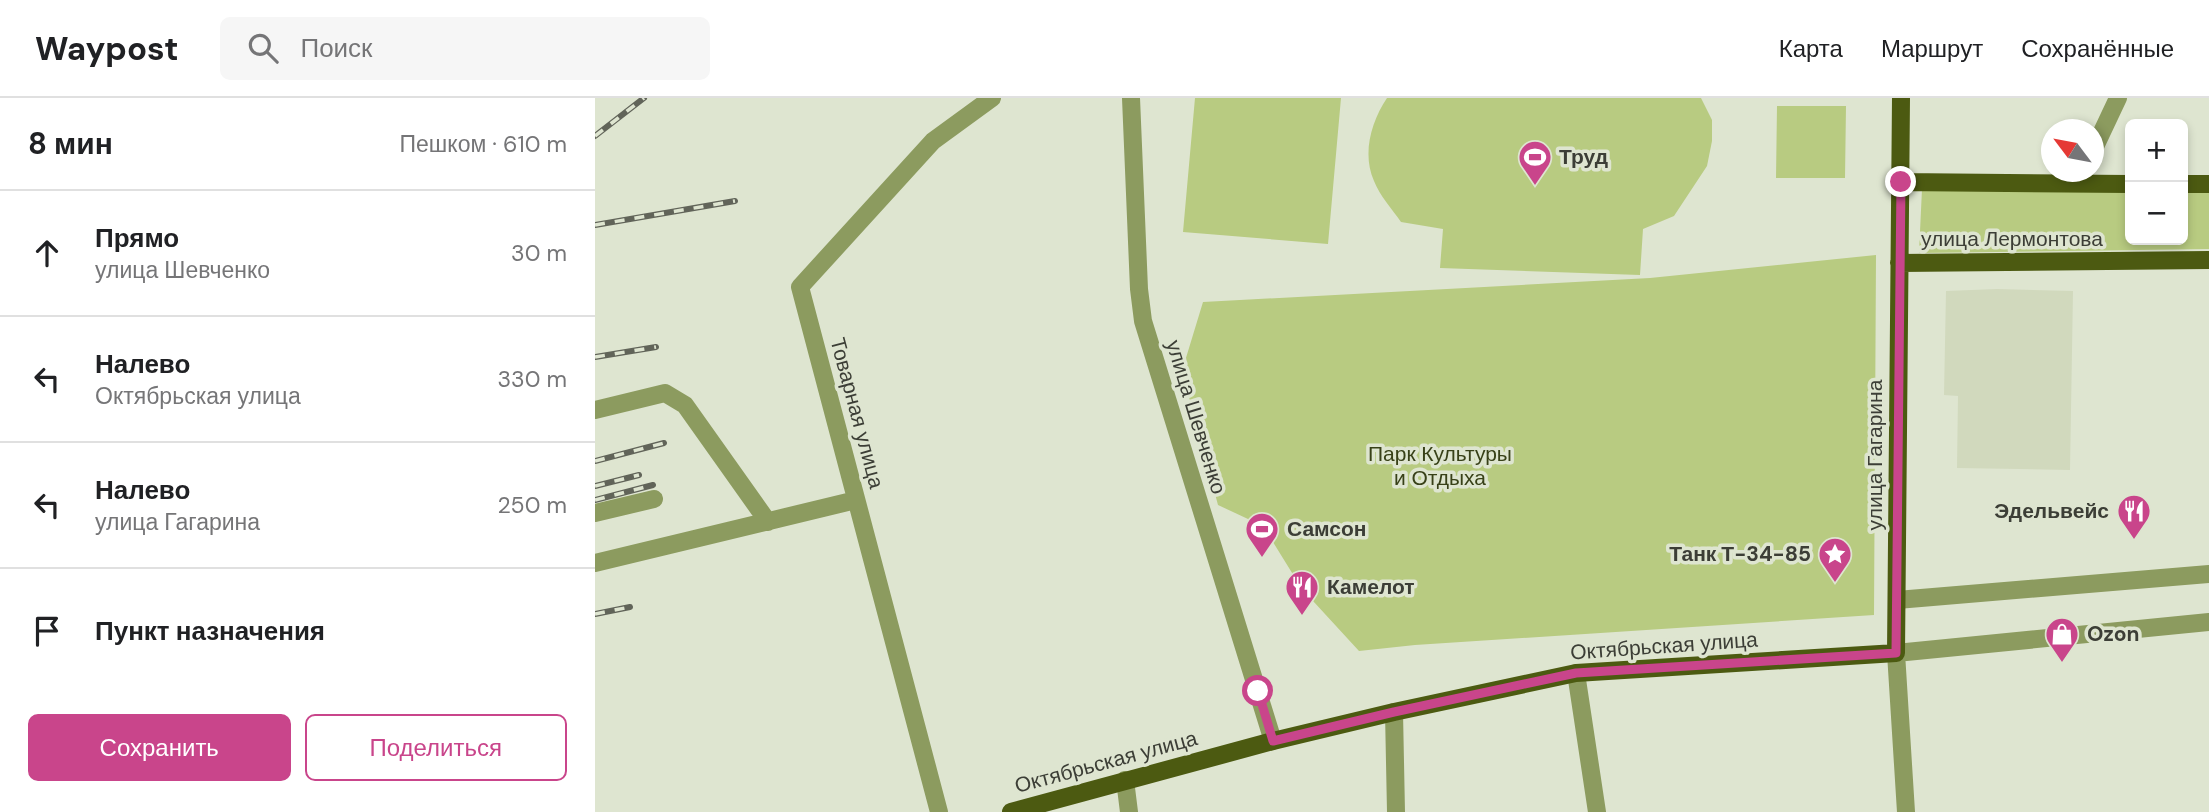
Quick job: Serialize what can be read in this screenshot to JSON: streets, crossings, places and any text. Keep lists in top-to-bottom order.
{
  "streets": {
    "main road": ["улица Лермонтова", "улица Гагарина", "Октябрьская улица"],
    "street": ["Товарная улица", "улица Шевченко"]
  },
  "crossings": [
    ["улица Лермонтова", "улица Гагарина"],
    ["улица Шевченко", "Октябрьская улица"],
    ["улица Гагарина", "Октябрьская улица"]
  ],
  "parks": ["Парк Культуры и Отдыха"],
  "places": {
    "sports": ["Труд", "Самсон"],
    "restaurant": ["Эдельвейс", "Камелот"],
    "place": ["Танк Т-34-85"],
    "shop": ["Ozon"]
  },
  "north": "top left",
  "page": {
    "header": "Waypost",
    "search": "Поиск",
    "nav": ["Карта", "Маршрут", "Сохранённые"],
    "heading": ["8 мин", "Пешком · 610 m"],
    "map_buttons": ["+", "−"],
    "list": [
      ["Прямо", "улица Шевченко", "30 m"],
      ["Налево", "Октябрьская улица", "330 m"],
      ["Налево", "улица Гагарина", "250 m"],
      "Пункт назначения"
    ],
    "buttons": ["Сохранить", "Поделиться"]
  }
}
